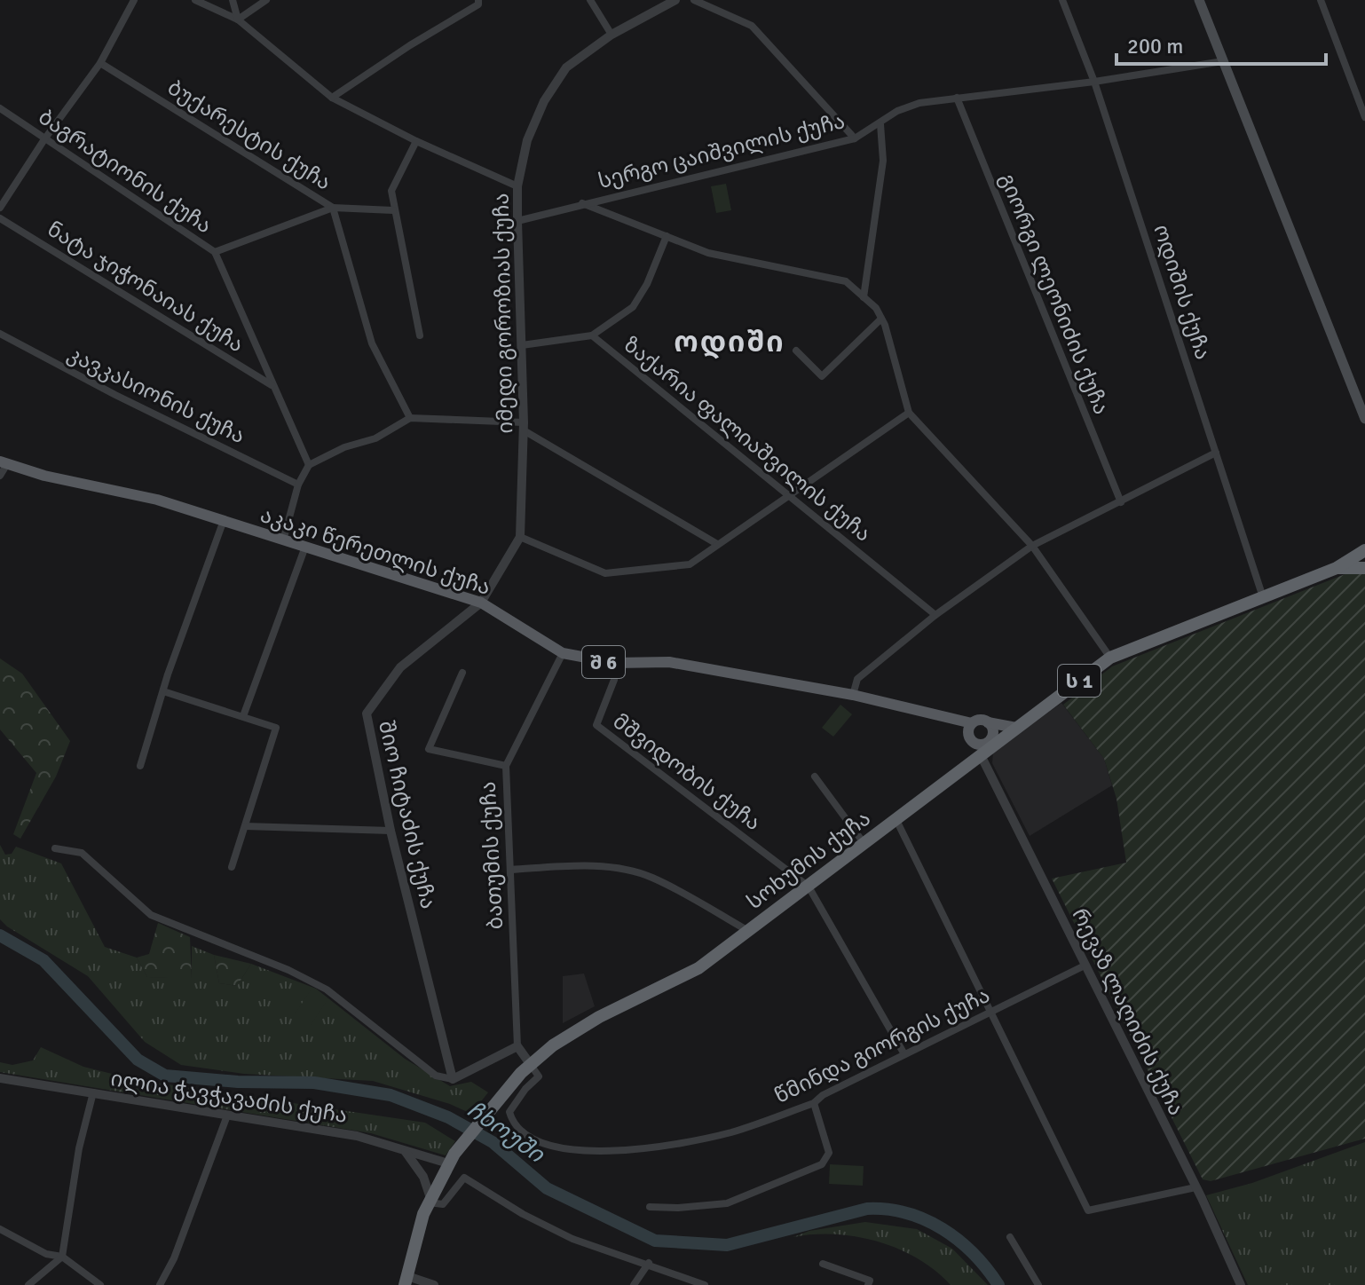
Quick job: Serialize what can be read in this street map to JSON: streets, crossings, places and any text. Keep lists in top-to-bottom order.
{
  "streets": {
    "highway": ["ს 1", "სოხუმის ქუჩა"],
    "main road": ["აკაკი წერეთლის ქუჩა", "შ 6"],
    "street": [
      "ბუქარესტის ქუჩა",
      "სერგო ცაიშვილის ქუჩა",
      "ბაგრატიონის ქუჩა",
      "ნატა ჯიჭონაიას ქუჩა",
      "ოდიშის ქუჩა",
      "გიორგი ლეონიძის ქუჩა",
      "იმედი გოროზიას ქუჩა",
      "კავკასიონის ქუჩა",
      "ზაქარია ფალიაშვილის ქუჩა",
      "მშვიდობის ქუჩა",
      "შიო ჩიტაძის ქუჩა",
      "ბათუმის ქუჩა",
      "რევაზ ლაღიძის ქუჩა",
      "წმინდა გიორგის ქუჩა",
      "ილია ჭავჭავაძის ქუჩა"
    ]
  },
  "crossings": [
    ["სერგო ცაიშვილის ქუჩა", "ოდიშის ქუჩა"],
    ["სერგო ცაიშვილის ქუჩა", "გიორგი ლეონიძის ქუჩა"],
    ["სერგო ცაიშვილის ქუჩა", "იმედი გოროზიას ქუჩა"],
    ["ბაგრატიონის ქუჩა", "ნატა ჯიჭონაიას ქუჩა"],
    ["ოდიშის ქუჩა", "სოხუმის ქუჩა"],
    ["იმედი გოროზიას ქუჩა", "ზაქარია ფალიაშვილის ქუჩა"],
    ["იმედი გოროზიას ქუჩა", "აკაკი წერეთლის ქუჩა"],
    ["იმედი გოროზიას ქუჩა", "შიო ჩიტაძის ქუჩა"],
    ["აკაკი წერეთლის ქუჩა", "შ 6"],
    ["აკაკი წერეთლის ქუჩა", "მშვიდობის ქუჩა"],
    ["აკაკი წერეთლის ქუჩა", "შიო ჩიტაძის ქუჩა"],
    ["აკაკი წერეთლის ქუჩა", "ბათუმის ქუჩა"],
    ["შ 6", "სოხუმის ქუჩა"],
    ["შ 6", "რევაზ ლაღიძის ქუჩა"],
    ["მშვიდობის ქუჩა", "სოხუმის ქუჩა"],
    ["სოხუმის ქუჩა", "რევაზ ლაღიძის ქუჩა"],
    ["სოხუმის ქუჩა", "წმინდა გიორგის ქუჩა"],
    ["სოხუმის ქუჩა", "ილია ჭავჭავაძის ქუჩა"],
    ["რევაზ ლაღიძის ქუჩა", "წმინდა გიორგის ქუჩა"]
  ],
  "districts": ["ოდიში"],
  "water": ["ჩხოუში"],
  "scale_bar": "200 m"
}
